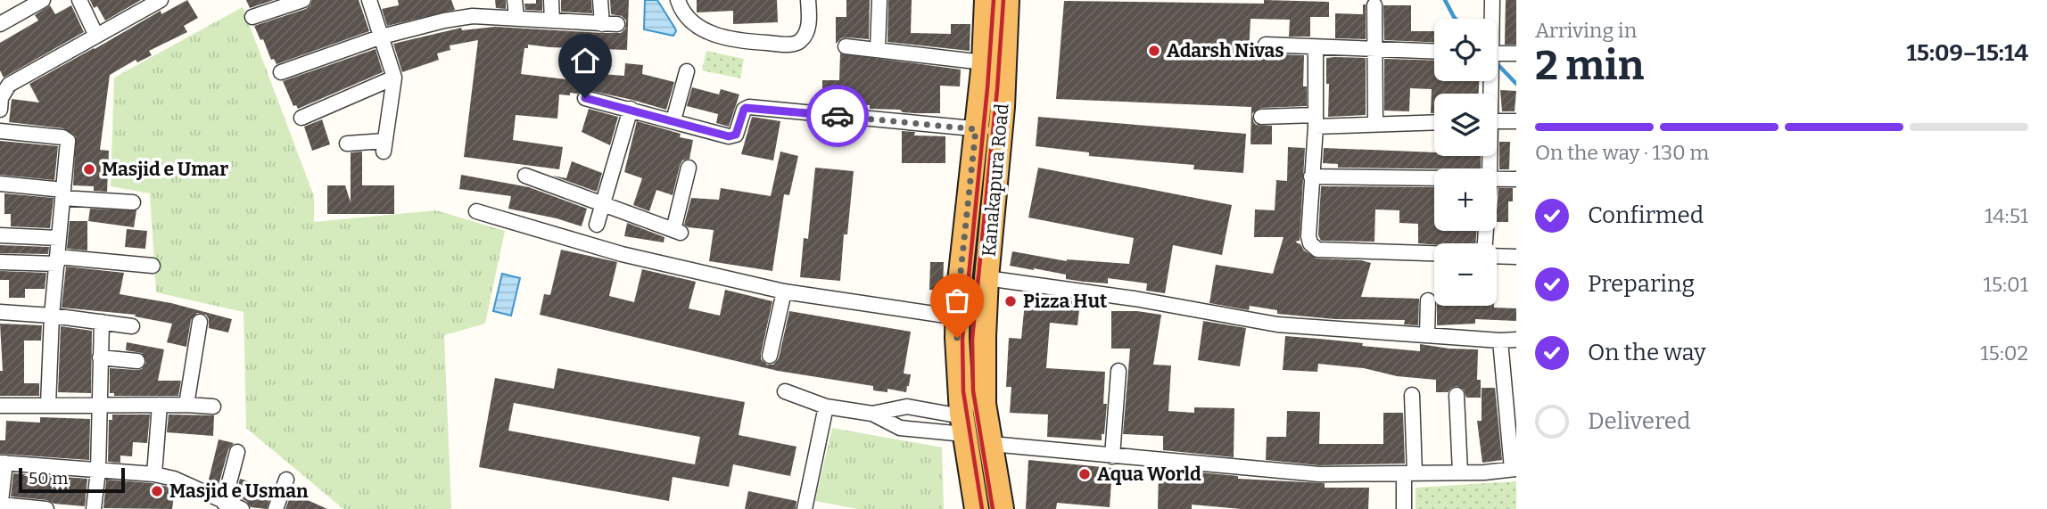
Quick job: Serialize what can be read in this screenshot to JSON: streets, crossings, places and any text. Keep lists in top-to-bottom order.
{
  "streets": {
    "highway": ["Kanakapura Road"]
  },
  "places": [
    "Adarsh Nivas",
    "Masjid e Umar",
    "Pizza Hut",
    "Aqua World",
    "Masjid e Usman"
  ],
  "scale_bar": "50 m",
  "page": {
    "heading": ["2 min", "Arriving in", "15:09–15:14"],
    "map_buttons": ["+", "−"],
    "bar": "On the way · 130 m",
    "list": [
      ["Confirmed", "14:51"],
      ["Preparing", "15:01"],
      ["On the way", "15:02"],
      "Delivered"
    ],
    "scale": "50 m"
  }
}
